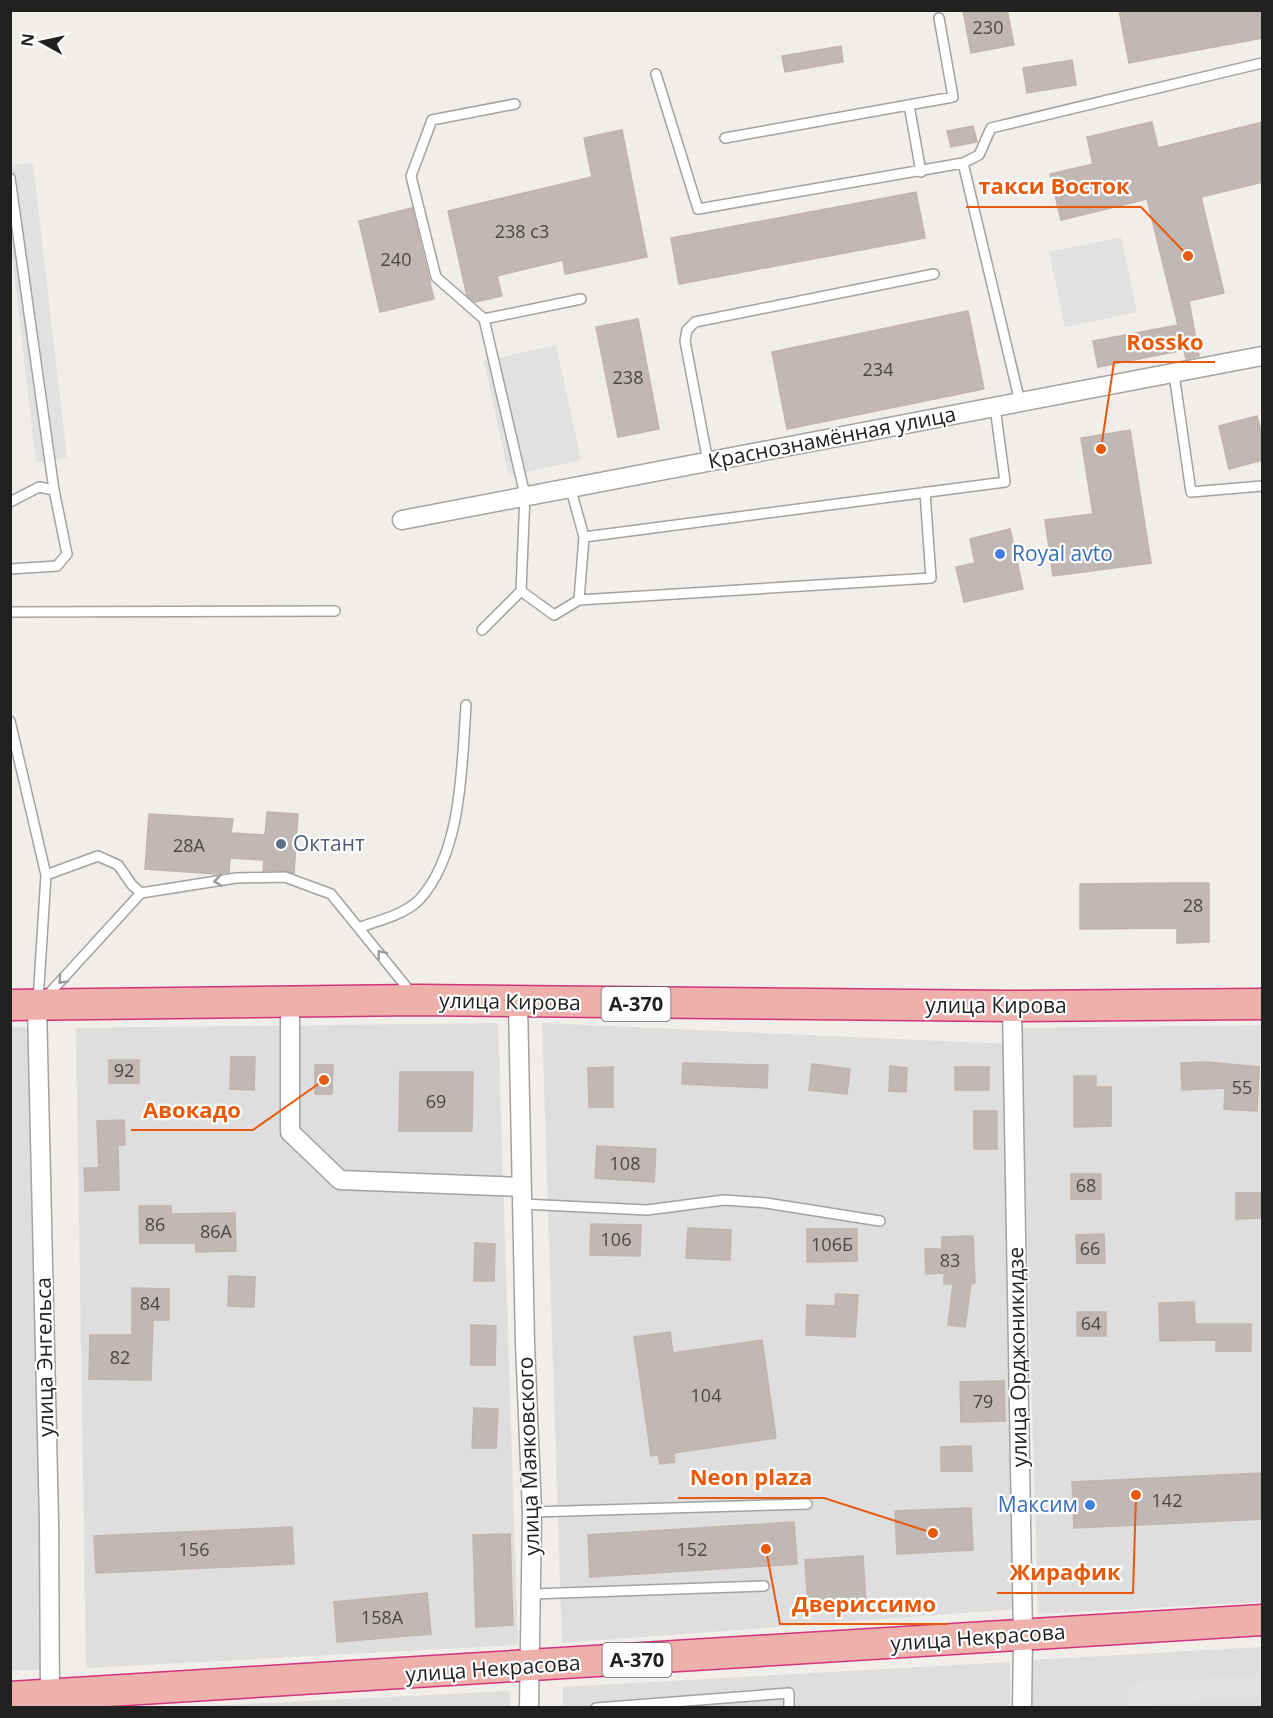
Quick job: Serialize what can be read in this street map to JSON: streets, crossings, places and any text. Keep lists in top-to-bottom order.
{
  "streets": {
    "highway": ["улица Кирова", "А-370", "улица Некрасова"],
    "street": [
      "Краснознамённая улица",
      "улица Энгельса",
      "улица Орджоникидзе",
      "улица Маяковского"
    ]
  },
  "crossings": [
    ["улица Кирова", "улица Энгельса"],
    ["улица Кирова", "улица Орджоникидзе"],
    ["улица Кирова", "улица Маяковского"],
    ["улица Энгельса", "улица Некрасова"],
    ["улица Орджоникидзе", "улица Некрасова"],
    ["улица Маяковского", "улица Некрасова"]
  ],
  "places": [
    "такси Восток",
    "Rossko",
    "Royal avto",
    "Октант",
    "Авокадо",
    "Жирафик",
    "Максим",
    "Neon plaza",
    "Двериссимо"
  ],
  "house_numbers": [
    "230",
    "238 с3",
    "240",
    "234",
    "238",
    "28А",
    "28",
    "92",
    "55",
    "69",
    "108",
    "68",
    "86",
    "86А",
    "106",
    "106Б",
    "66",
    "83",
    "84",
    "64",
    "82",
    "104",
    "79",
    "142",
    "156",
    "152",
    "158А"
  ],
  "north": "left"
}
